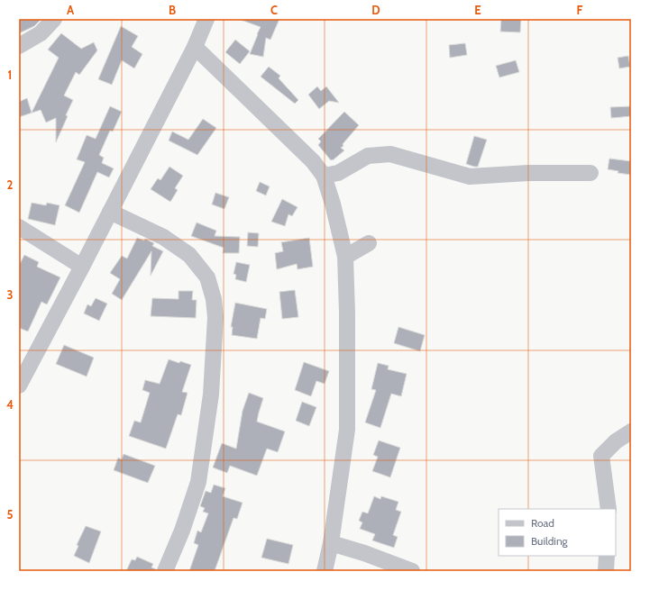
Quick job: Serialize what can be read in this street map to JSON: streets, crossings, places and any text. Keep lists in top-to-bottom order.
{
  "legend": ["Road", "Building"],
  "grid": {
    "columns": [
      "A",
      "B",
      "C",
      "D",
      "E",
      "F"
    ],
    "rows": [
      "1",
      "2",
      "3",
      "4",
      "5"
    ]
  }
}
